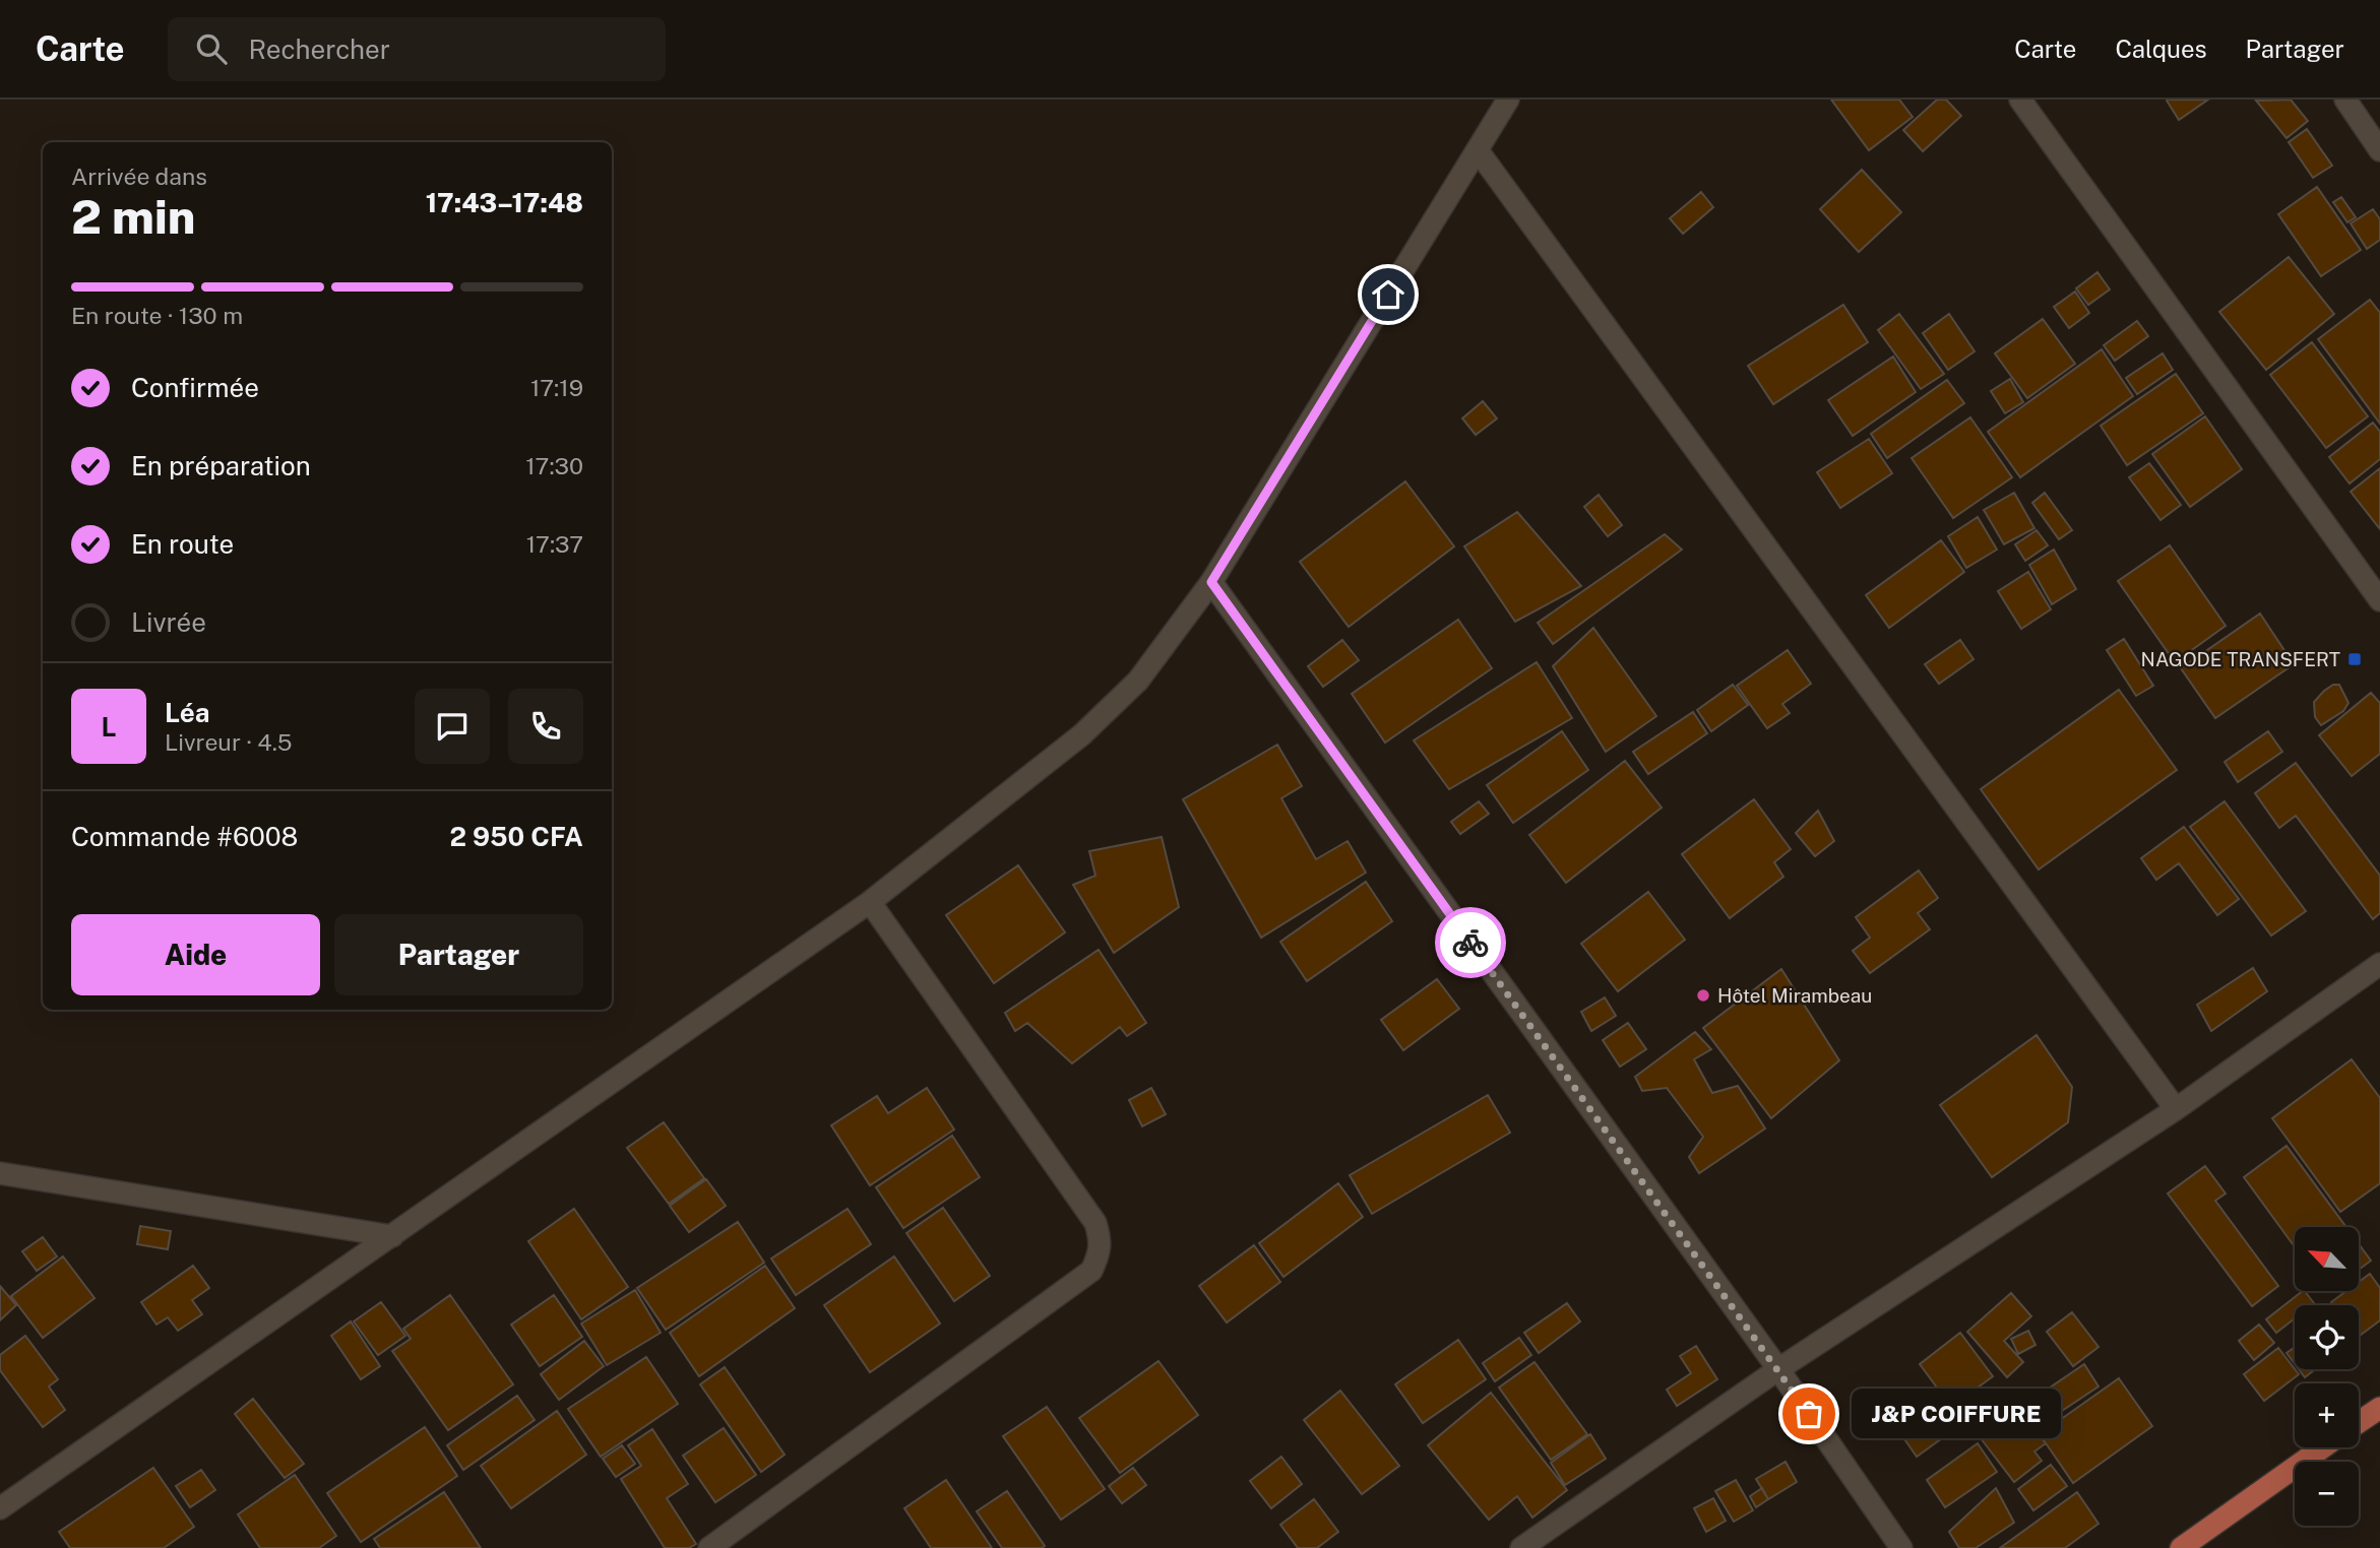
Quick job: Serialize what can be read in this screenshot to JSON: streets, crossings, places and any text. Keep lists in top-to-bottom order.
{
  "places": {
    "transit": ["NAGODE TRANSFERT"],
    "other": ["Hôtel Mirambeau", "J&P COIFFURE"]
  },
  "north": "top left",
  "page": {
    "header": "Carte",
    "search": "Rechercher",
    "nav": ["Carte", "Calques", "Partager"],
    "heading": ["2 min", "Arrivée dans", "17:43–17:48"],
    "panel": [
      "Léa",
      "Livreur · 4.5",
      "Commande #6008",
      "2 950 CFA"
    ],
    "bar": "En route · 130 m",
    "list": [
      ["Confirmée", "17:19"],
      ["En préparation", "17:30"],
      ["En route", "17:37"],
      "Livrée"
    ],
    "round": "L",
    "buttons": ["Aide", "Partager"],
    "map_buttons": ["+", "−"],
    "bubble": "J&P COIFFURE"
  }
}
